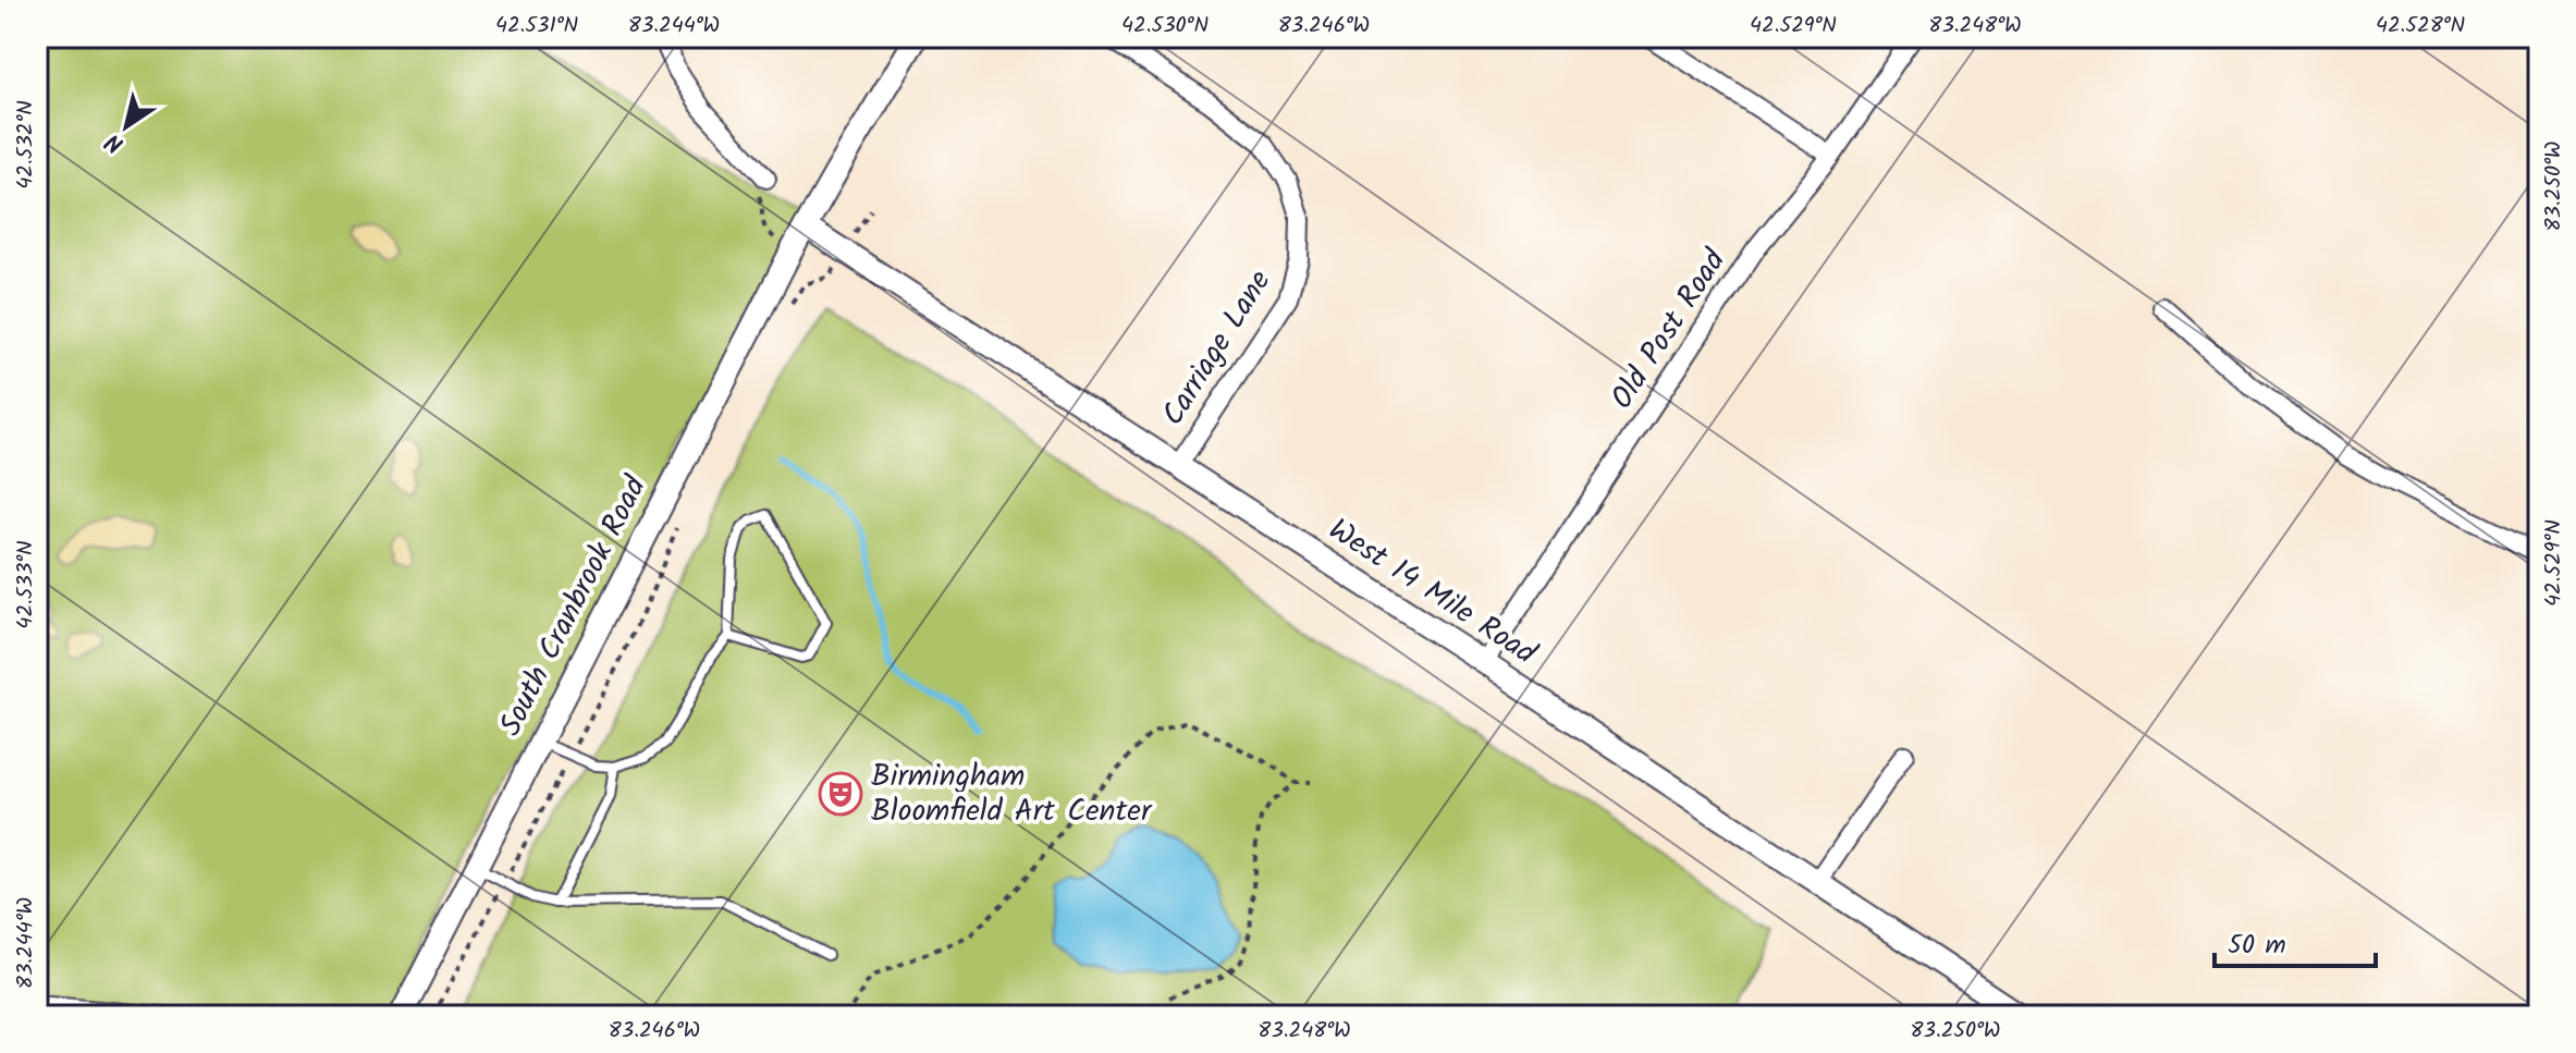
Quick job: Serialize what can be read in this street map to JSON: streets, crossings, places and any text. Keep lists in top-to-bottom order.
{
  "streets": {
    "street": [
      "Old Post Road",
      "Carriage Lane",
      "West 14 Mile Road",
      "South Cranbrook Road"
    ]
  },
  "crossings": [
    ["Old Post Road", "West 14 Mile Road"],
    ["Carriage Lane", "West 14 Mile Road"],
    ["West 14 Mile Road", "South Cranbrook Road"]
  ],
  "places": {
    "theatre": ["Birmingham Bloomfield Art Center"]
  },
  "scale_bar": "50 m",
  "north": "bottom left",
  "coordinates": [
    "42.531°N",
    "83.244°W",
    "42.530°N",
    "83.246°W",
    "42.529°N",
    "83.248°W",
    "42.528°N",
    "42.532°N",
    "83.250°W",
    "42.533°N"
  ]
}
